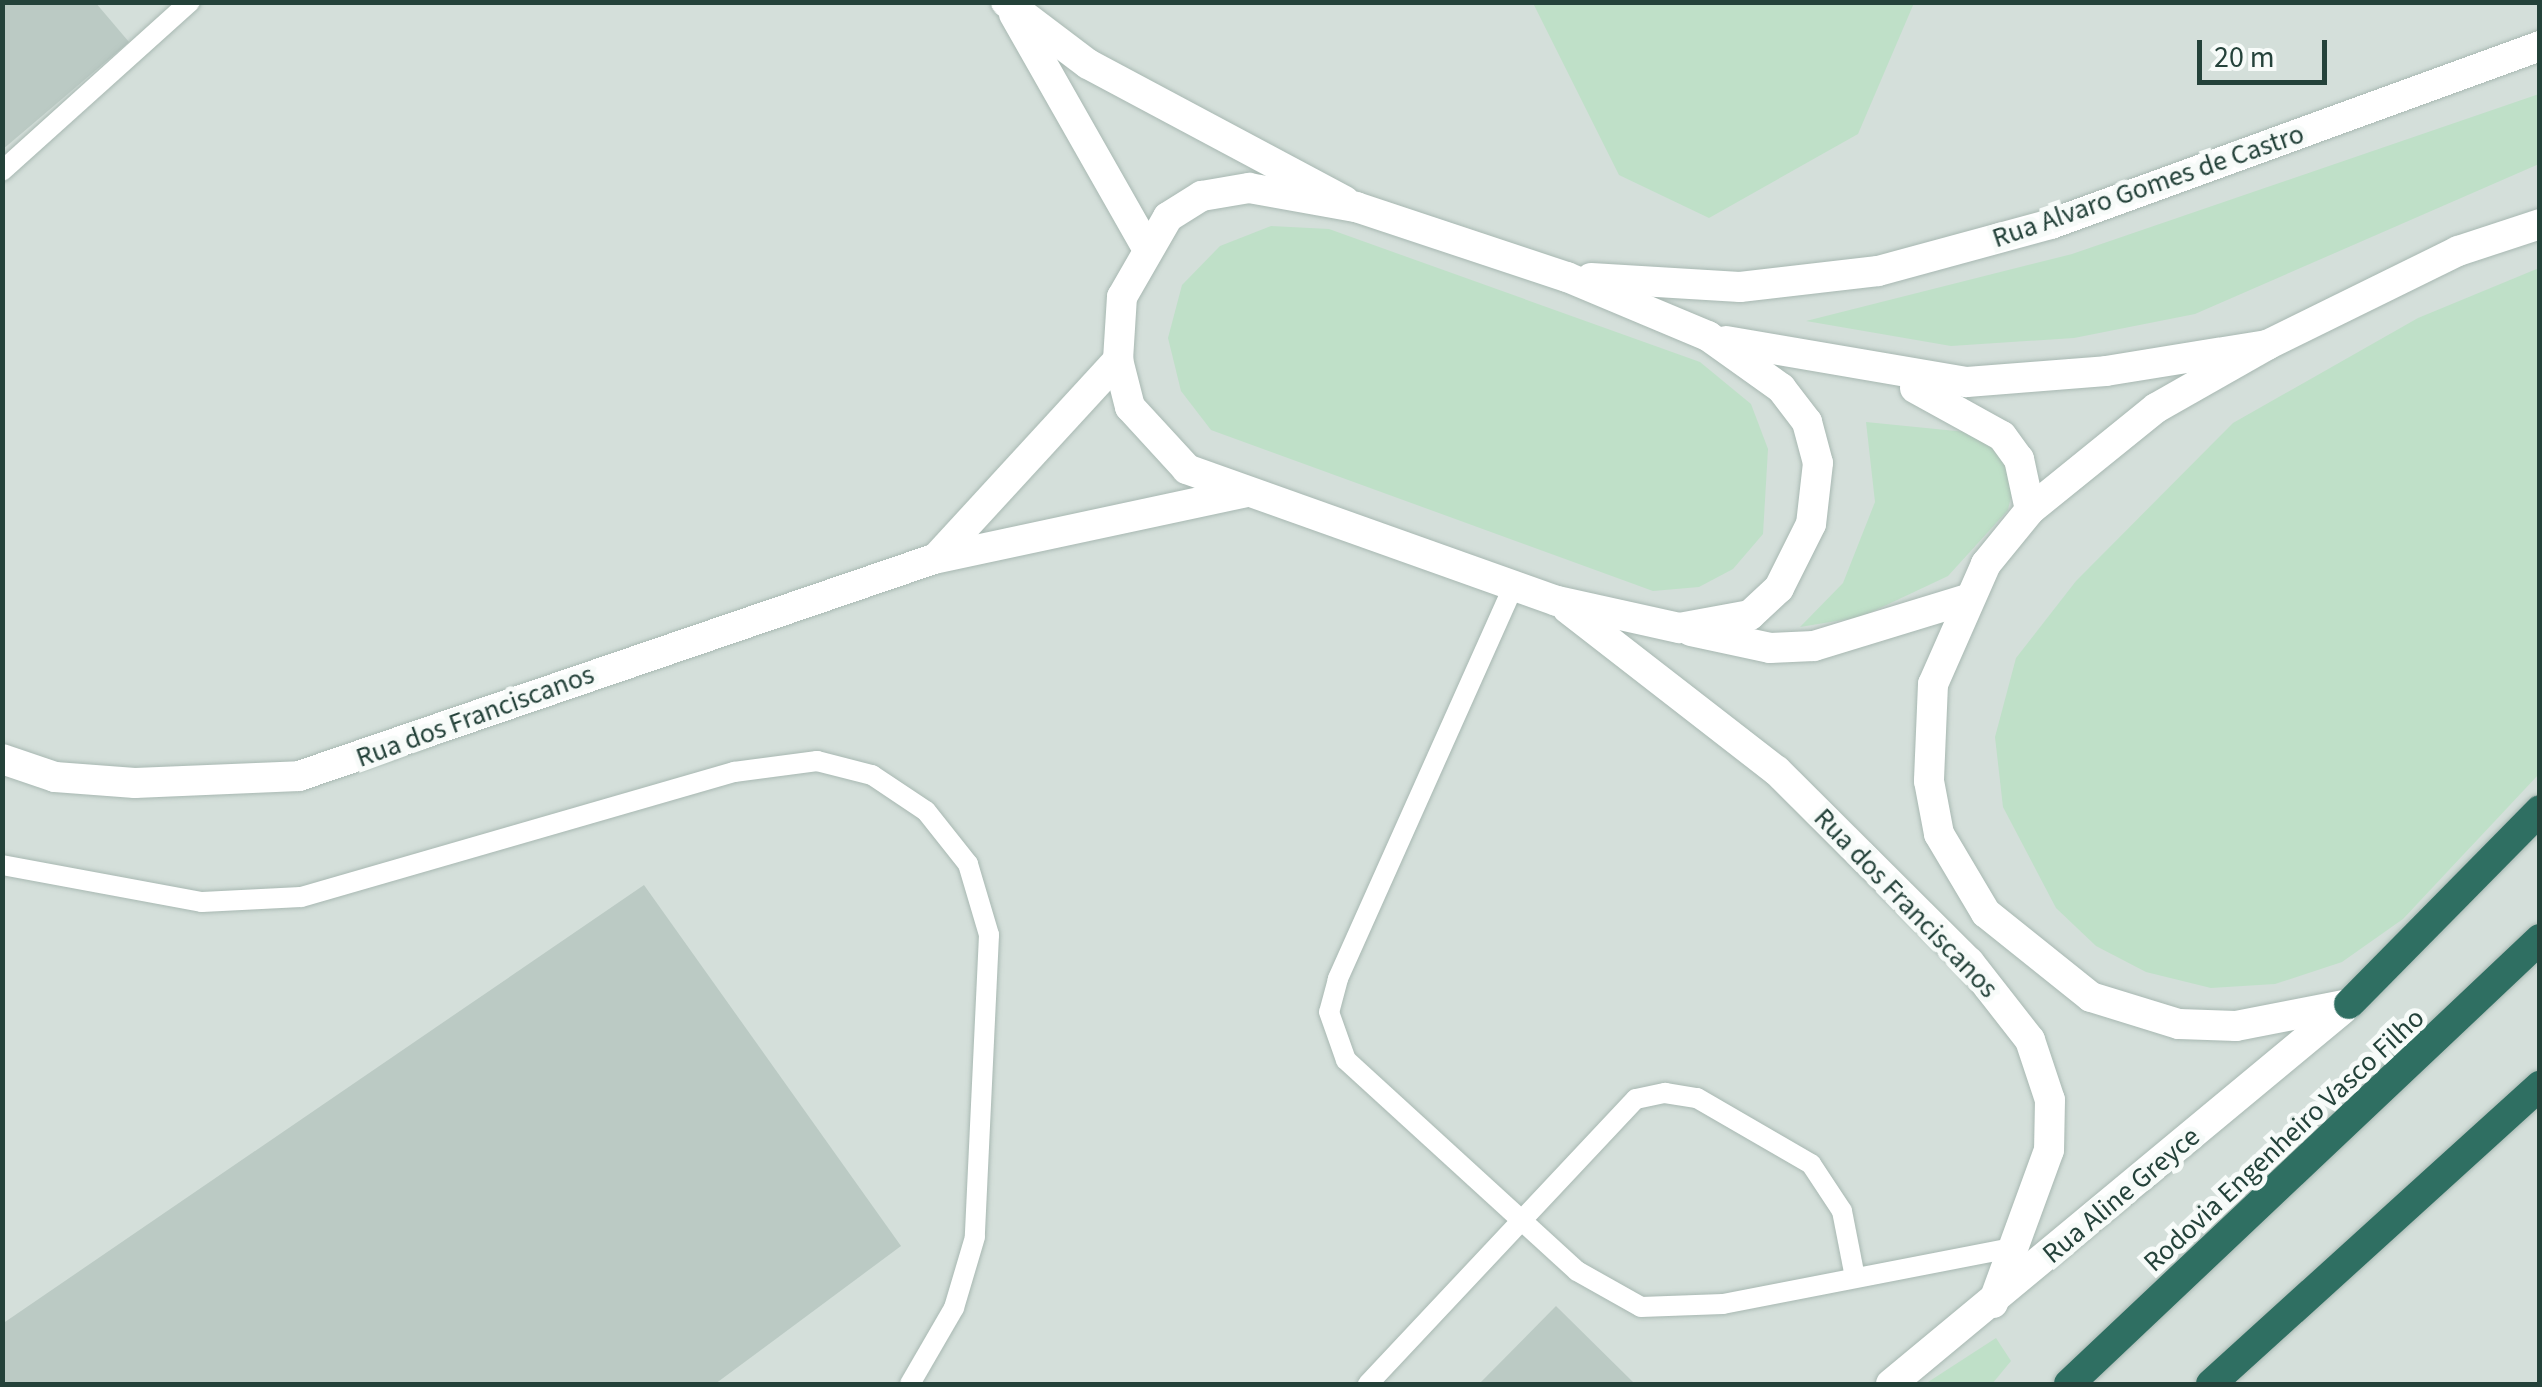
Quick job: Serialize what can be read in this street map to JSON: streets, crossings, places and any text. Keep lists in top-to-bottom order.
{
  "streets": {
    "highway": ["Rodovia Engenheiro Vasco Filho"],
    "main road": ["Rua Alvaro Gomes de Castro", "Rua dos Franciscanos", "Rua Aline Greyce"]
  },
  "crossings": [
    ["Rua dos Franciscanos", "Rua Aline Greyce"]
  ],
  "scale_bar": "20 m"
}
